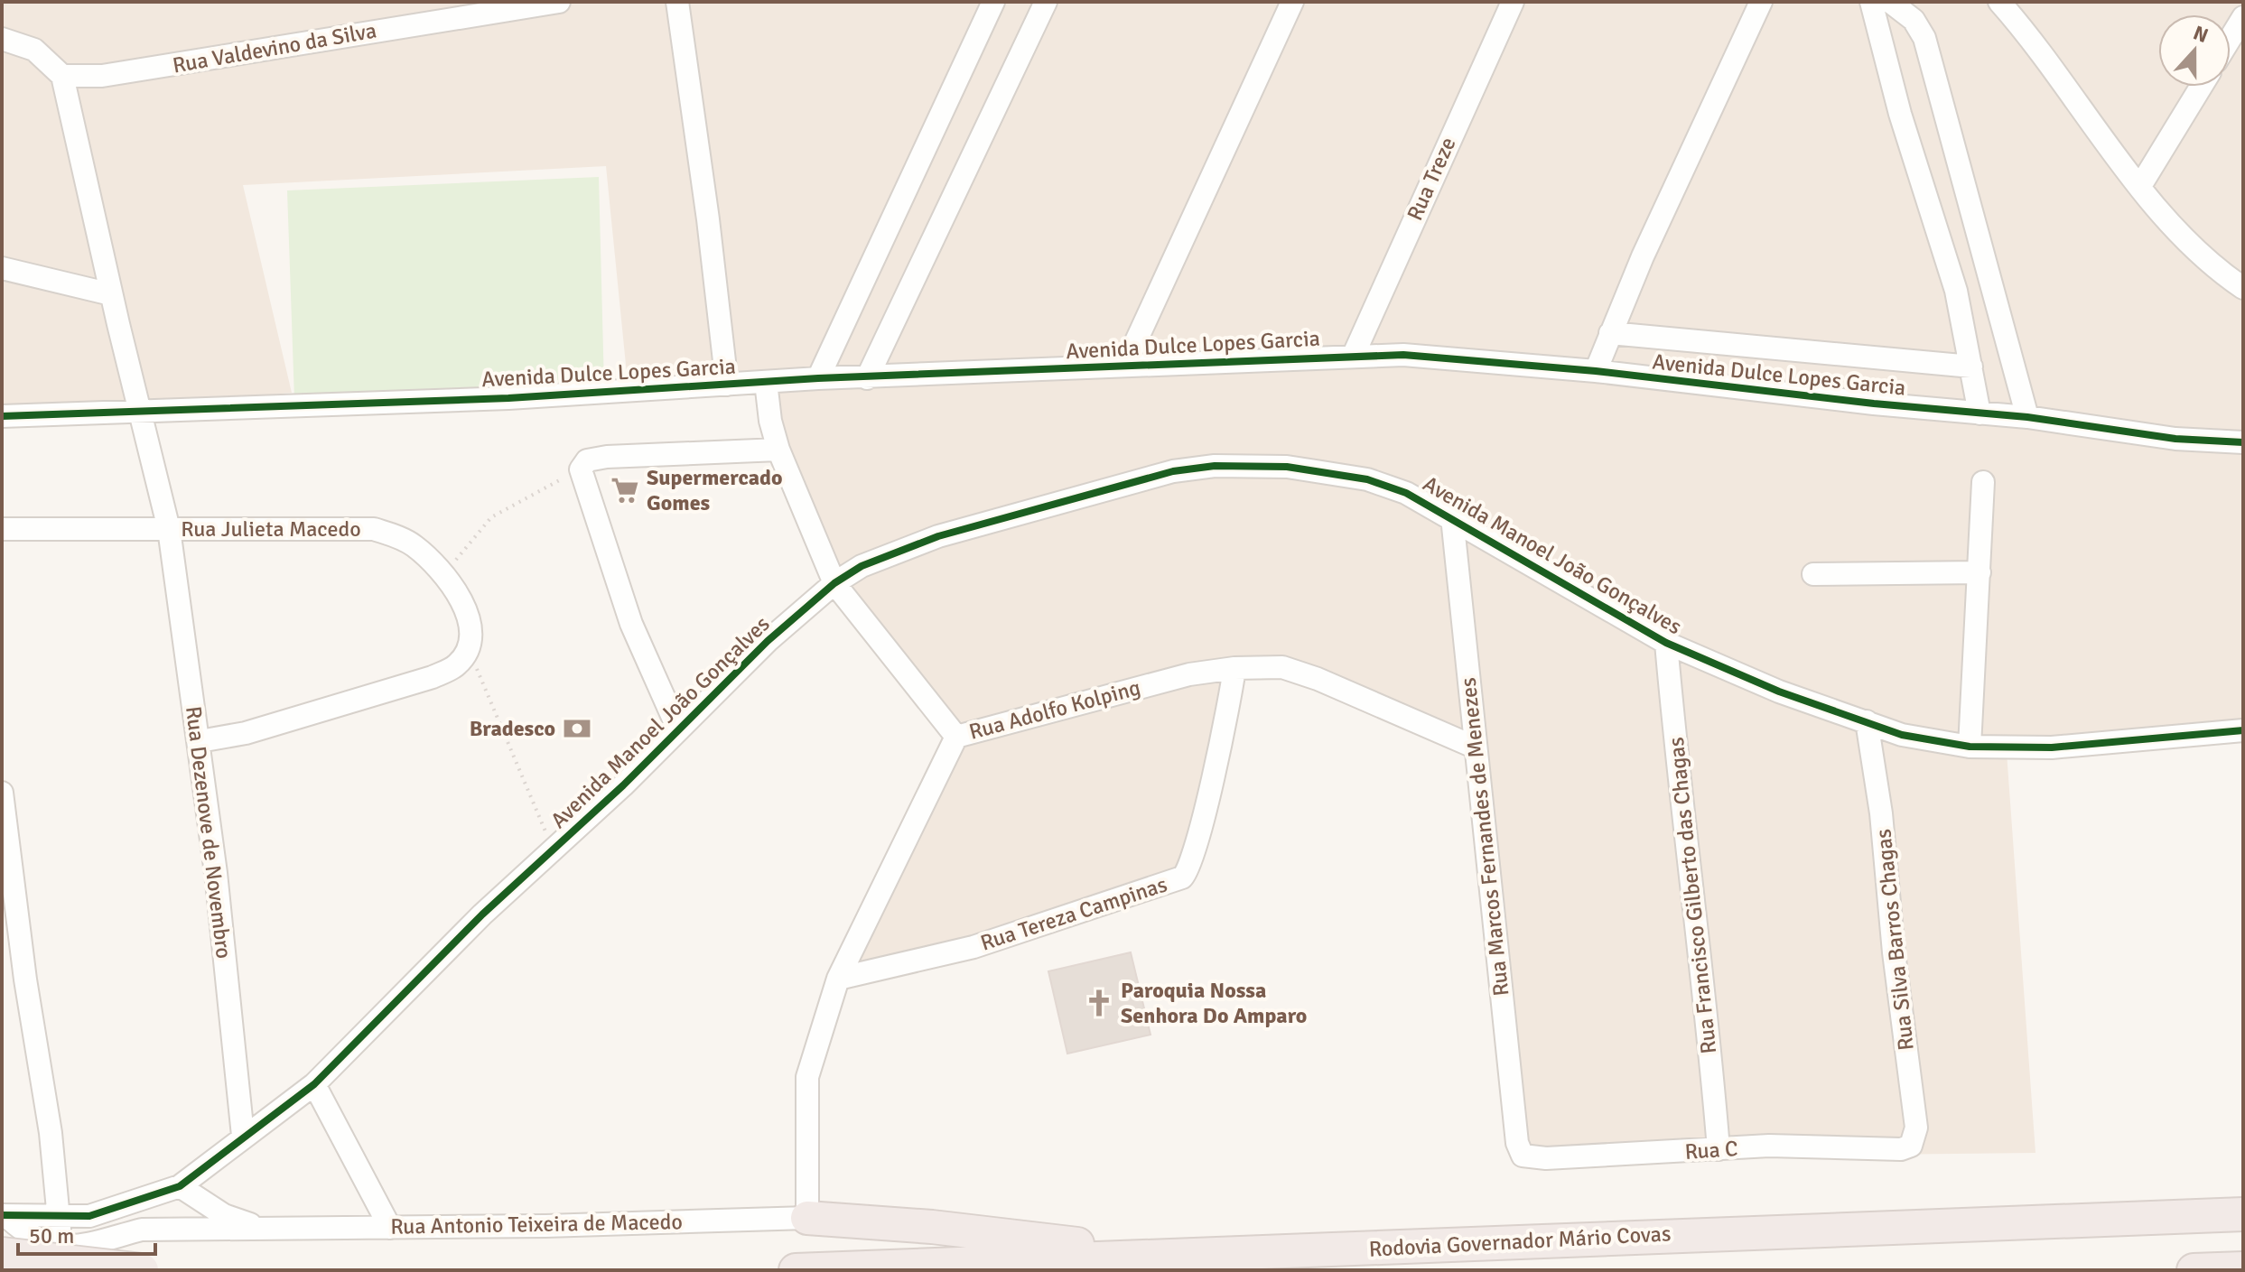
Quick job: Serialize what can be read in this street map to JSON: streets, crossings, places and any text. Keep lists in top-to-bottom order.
{
  "streets": {
    "highway": ["Rodovia Governador Mário Covas"],
    "street": [
      "Rua Valdevino da Silva",
      "Rua Treze",
      "Avenida Dulce Lopes Garcia",
      "Rua Julieta Macedo",
      "Avenida Manoel João Gonçalves",
      "Rua Adolfo Kolping",
      "Rua Dezenove de Novembro",
      "Rua Marcos Fernandes de Menezes",
      "Rua Francisco Gilberto das Chagas",
      "Rua Tereza Campinas",
      "Rua Silva Barros Chagas",
      "Rua C",
      "Rua Antonio Teixeira de Macedo"
    ]
  },
  "crossings": [
    ["Rua Valdevino da Silva", "Rua Dezenove de Novembro"],
    ["Rua Treze", "Avenida Dulce Lopes Garcia"],
    ["Avenida Dulce Lopes Garcia", "Rua Dezenove de Novembro"],
    ["Rua Julieta Macedo", "Rua Dezenove de Novembro"],
    ["Avenida Manoel João Gonçalves", "Rua Dezenove de Novembro"],
    ["Avenida Manoel João Gonçalves", "Rua Marcos Fernandes de Menezes"],
    ["Avenida Manoel João Gonçalves", "Rua Francisco Gilberto das Chagas"],
    ["Avenida Manoel João Gonçalves", "Rua Silva Barros Chagas"],
    ["Rua Adolfo Kolping", "Rua Marcos Fernandes de Menezes"],
    ["Rua Adolfo Kolping", "Rua Tereza Campinas"],
    ["Rua Adolfo Kolping", "Rua Antonio Teixeira de Macedo"],
    ["Rua Marcos Fernandes de Menezes", "Rua C"],
    ["Rua Francisco Gilberto das Chagas", "Rua C"],
    ["Rua Silva Barros Chagas", "Rua C"]
  ],
  "places": {
    "supermarket": ["Supermercado Gomes"],
    "bank": ["Bradesco"],
    "church": ["Paroquia Nossa Senhora Do Amparo"]
  },
  "scale_bar": "50 m",
  "north": "top"
}
